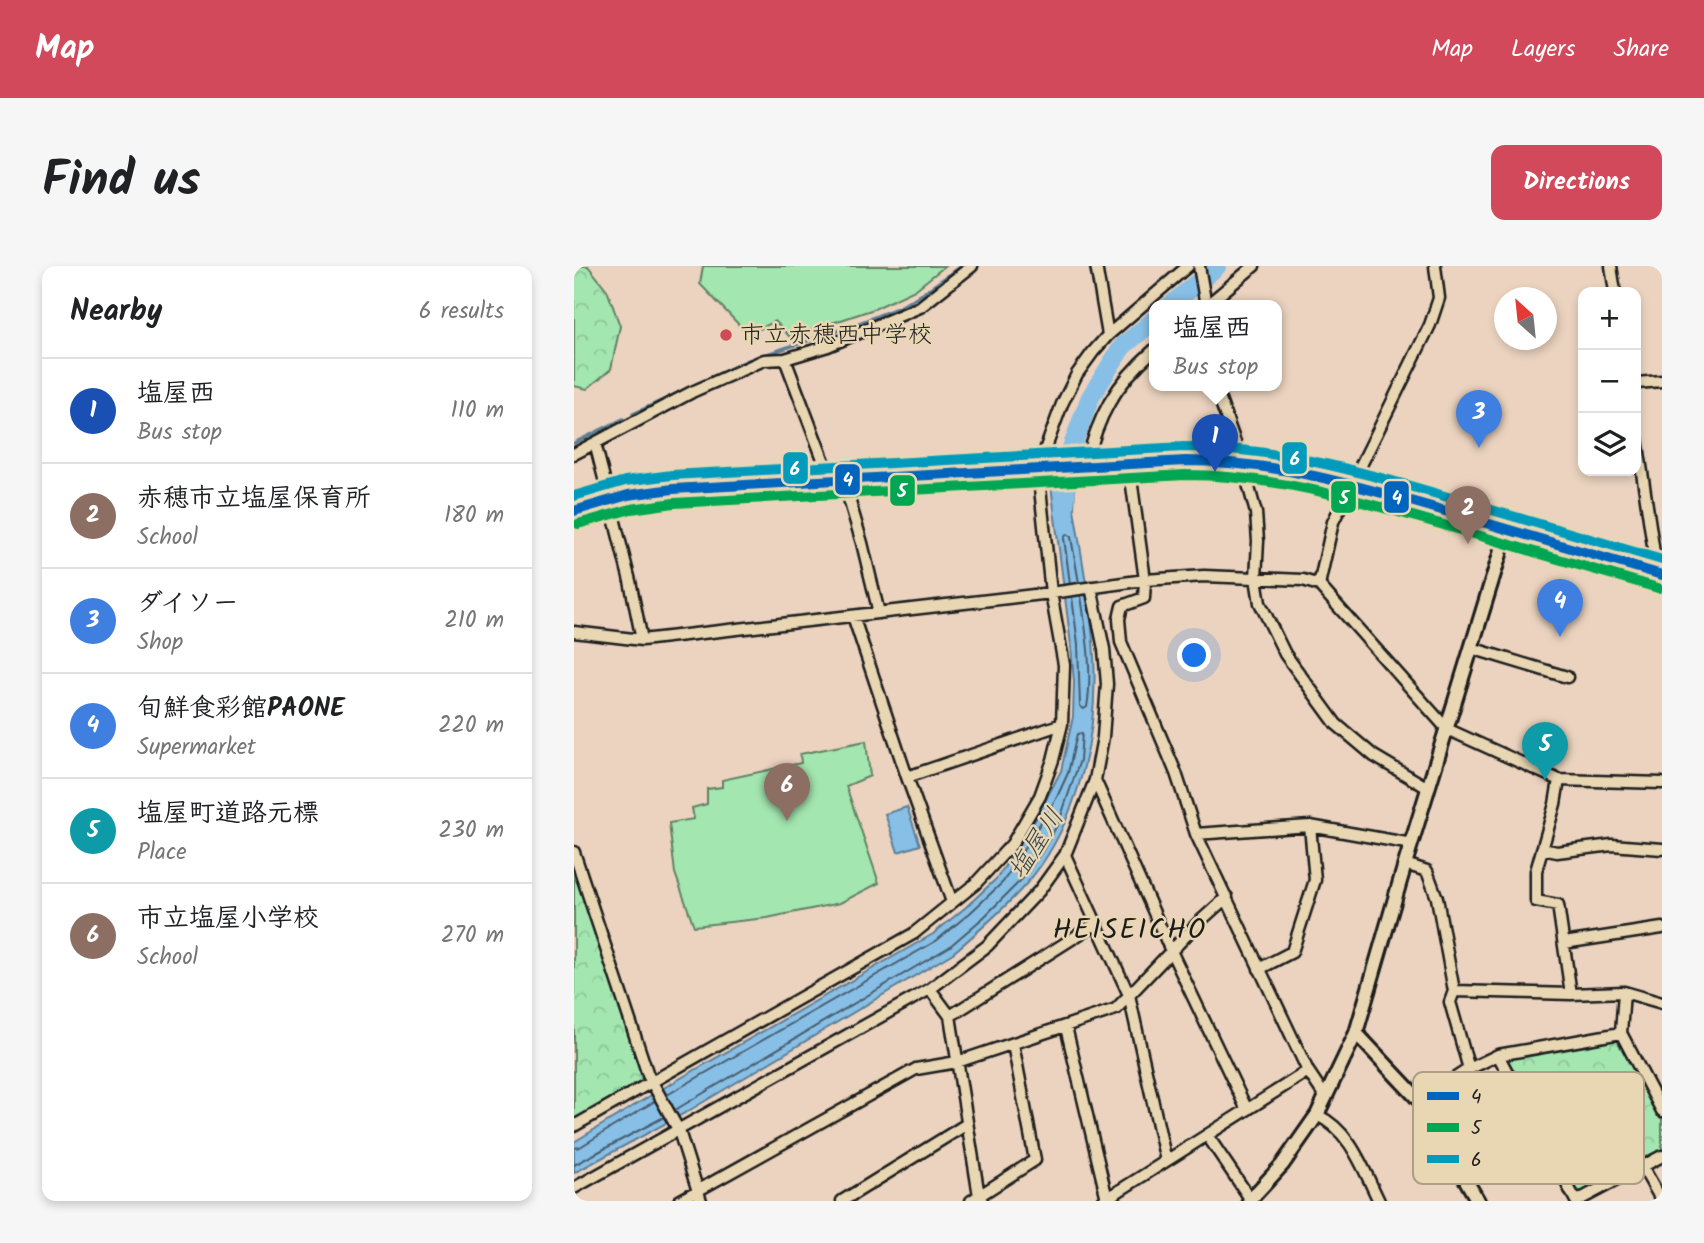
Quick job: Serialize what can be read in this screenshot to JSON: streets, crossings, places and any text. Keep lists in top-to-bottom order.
{
  "districts": ["HEISEICHO"],
  "water": ["塩屋川"],
  "places": ["市立赤穂西中学校"],
  "lines": ["transit line 6", "transit line 4", "transit line 5"],
  "legend": ["4", "5", "6"],
  "north": "top left",
  "page": {
    "header": "Map",
    "nav": ["Map", "Layers", "Share"],
    "title": "Find us",
    "buttons": "Directions",
    "heading": ["Nearby", "6 results"],
    "map_buttons": ["+", "−"],
    "popup": ["塩屋西", "Bus stop"],
    "list": [
      {
        "mark": "1",
        "name": "塩屋西",
        "note": "Bus stop",
        "value": "110 m"
      },
      {
        "mark": "2",
        "name": "赤穂市立塩屋保育所",
        "note": "School",
        "value": "180 m"
      },
      {
        "mark": "3",
        "name": "ダイソー",
        "note": "Shop",
        "value": "210 m"
      },
      {
        "mark": "4",
        "name": "旬鮮食彩館PAONE",
        "note": "Supermarket",
        "value": "220 m"
      },
      {
        "mark": "5",
        "name": "塩屋町道路元標",
        "note": "Place",
        "value": "230 m"
      },
      {
        "mark": "6",
        "name": "市立塩屋小学校",
        "note": "School",
        "value": "270 m"
      }
    ],
    "pins": [
      "3",
      "1",
      "2",
      "4",
      "5",
      "6"
    ]
  }
}
